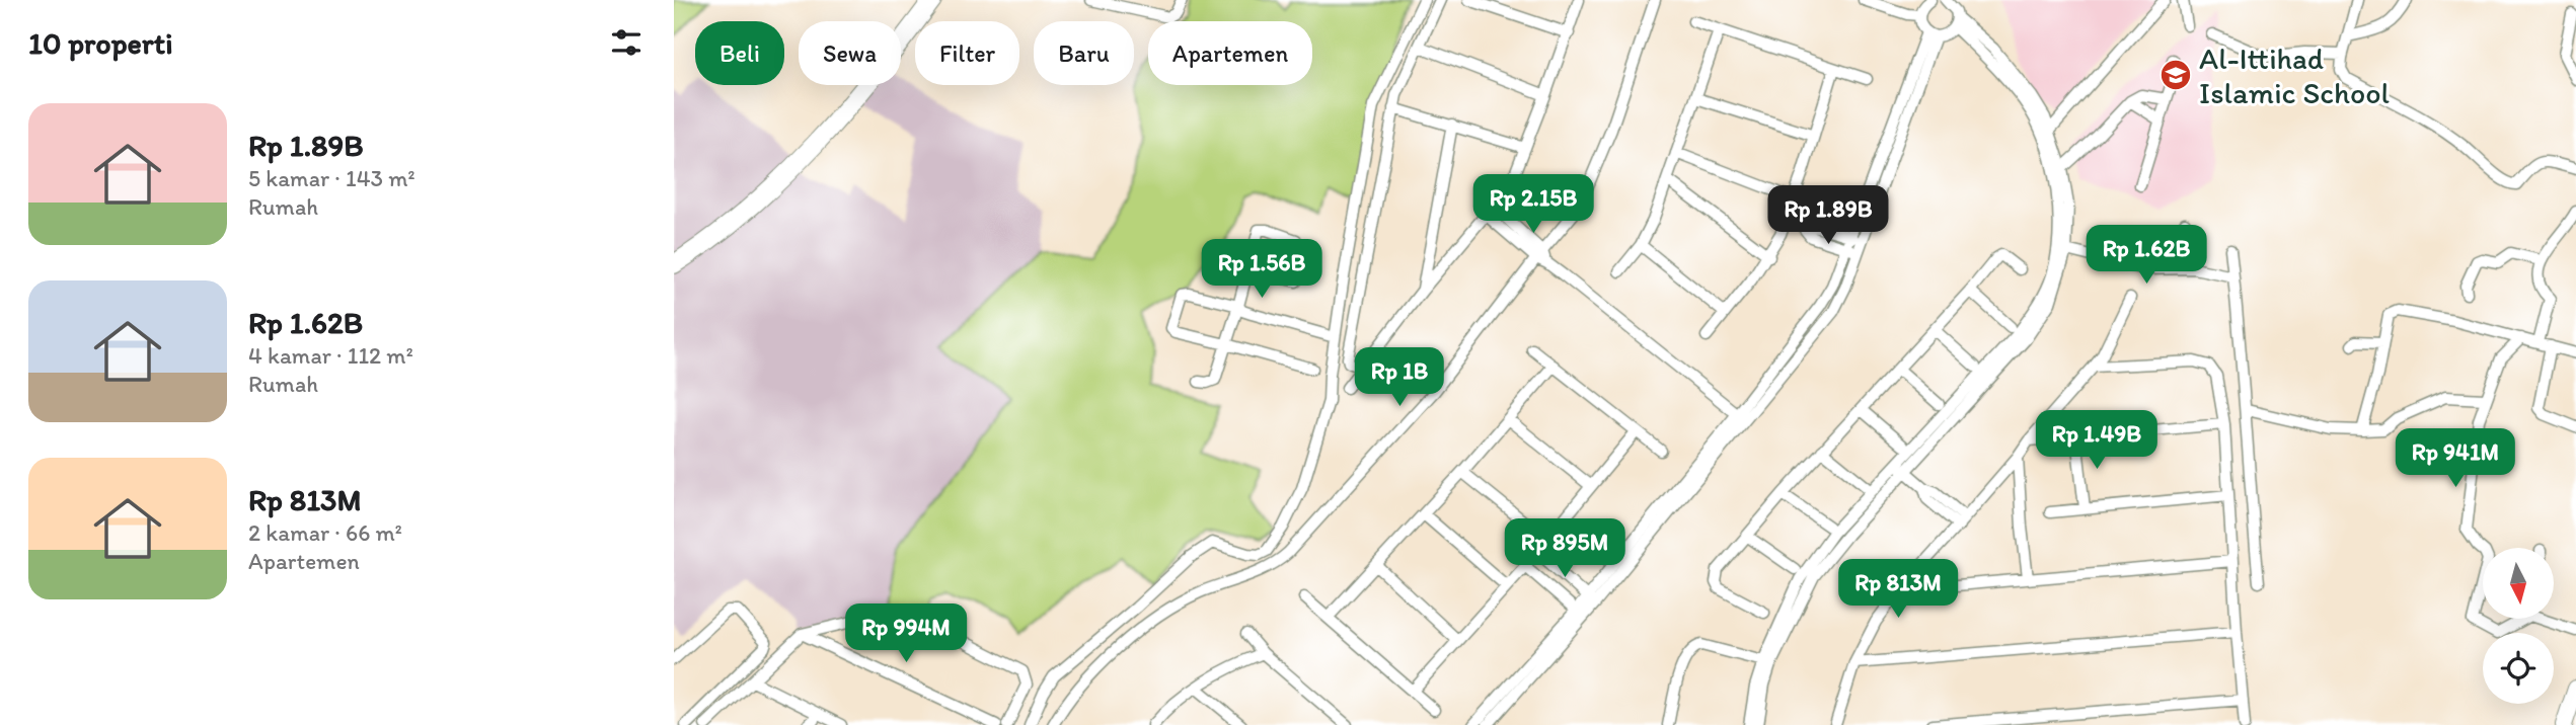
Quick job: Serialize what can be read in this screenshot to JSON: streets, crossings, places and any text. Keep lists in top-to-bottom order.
{
  "places": {
    "school or university": ["Al-Ittihad Islamic School"]
  },
  "north": "bottom",
  "page": {
    "heading": "10 properti",
    "chip": [
      "Beli",
      "Sewa",
      "Filter",
      "Baru",
      "Apartemen"
    ],
    "list": [
      {
        "name": "Rp 1.89B",
        "note": "5 kamar · 143 m² · Rumah"
      },
      {
        "name": "Rp 1.62B",
        "note": "4 kamar · 112 m² · Rumah"
      },
      {
        "name": "Rp 813M",
        "note": "2 kamar · 66 m² · Apartemen"
      }
    ],
    "price": [
      "Rp 2.15B",
      "Rp 1.89B",
      "Rp 1.62B",
      "Rp 1.56B",
      "Rp 1B",
      "Rp 1.49B",
      "Rp 941M",
      "Rp 895M",
      "Rp 813M",
      "Rp 994M"
    ]
  }
}
